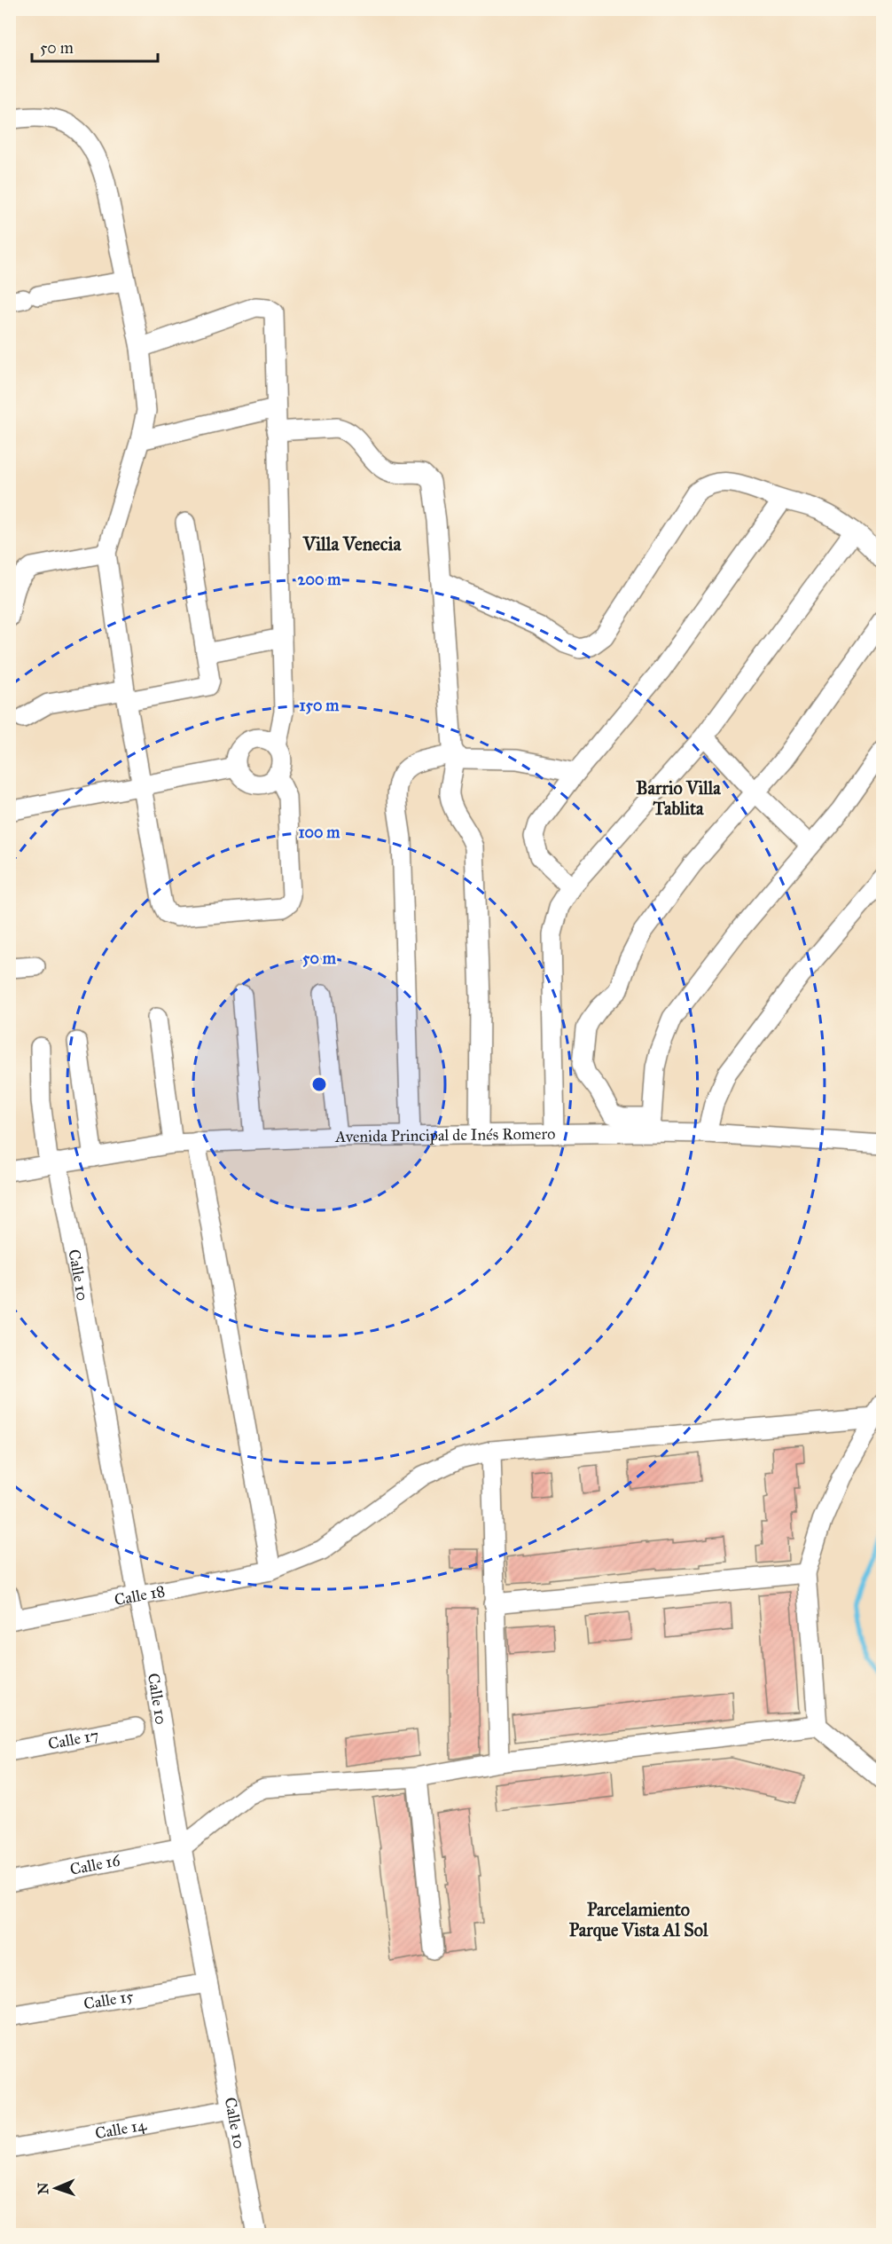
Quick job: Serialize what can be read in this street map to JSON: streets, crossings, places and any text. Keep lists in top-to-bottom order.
{
  "streets": {
    "street": [
      "Avenida Principal de Inés Romero",
      "Calle 10",
      "Calle 18",
      "Calle 17",
      "Calle 16",
      "Calle 15",
      "Calle 14"
    ]
  },
  "crossings": [
    ["Avenida Principal de Inés Romero", "Calle 10"],
    ["Calle 10", "Calle 18"],
    ["Calle 10", "Calle 16"],
    ["Calle 10", "Calle 15"],
    ["Calle 10", "Calle 14"]
  ],
  "districts": ["Villa Venecia", "Barrio Villa Tablita", "Parcelamiento Parque Vista Al Sol"],
  "scale_bar": "50 m",
  "north": "left",
  "rings": [
    "200 m",
    "150 m",
    "100 m",
    "50 m"
  ]
}
